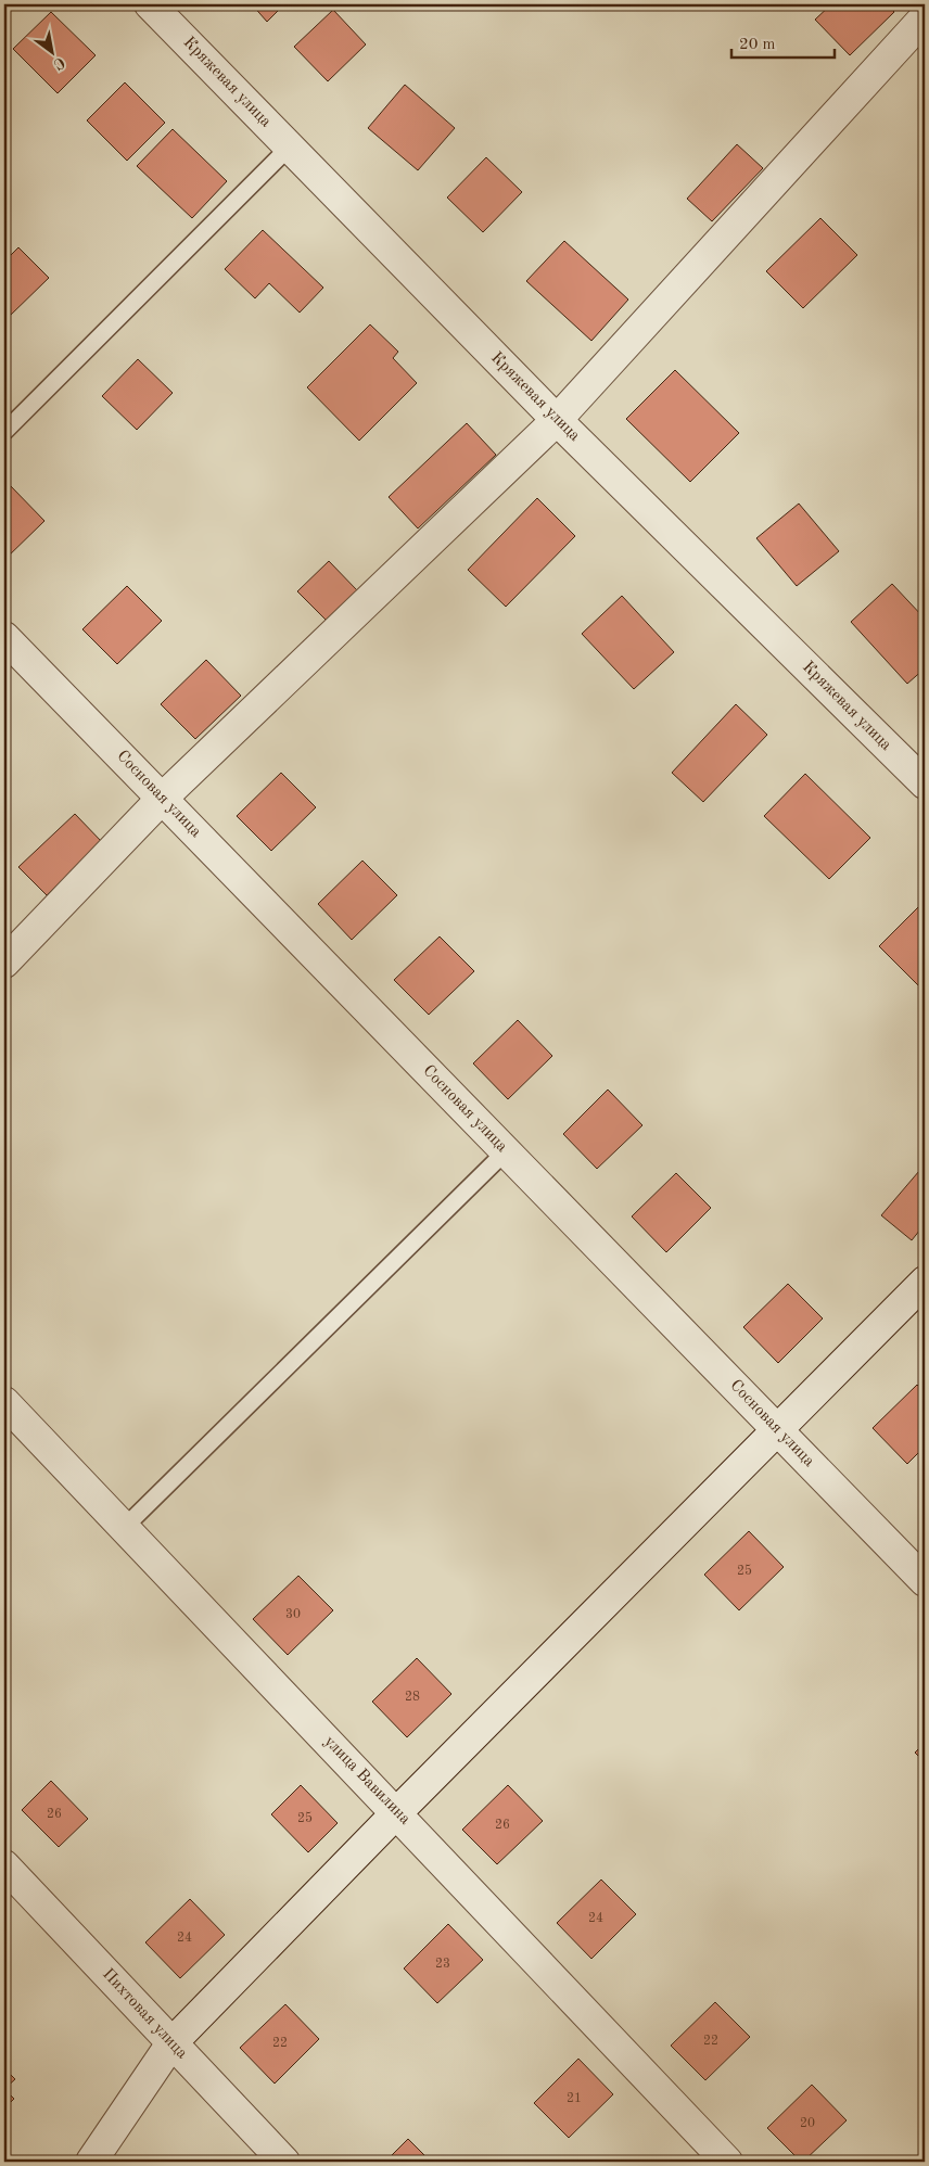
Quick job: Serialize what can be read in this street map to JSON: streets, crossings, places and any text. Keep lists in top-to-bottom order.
{
  "streets": {
    "street": [
      "Кряжевая улица",
      "Сосновая улица",
      "улица Вавилина",
      "Пихтовая улица"
    ]
  },
  "house_numbers": [
    "25",
    "30",
    "28",
    "26",
    "25",
    "26",
    "24",
    "24",
    "23",
    "22",
    "22",
    "21",
    "20"
  ],
  "scale_bar": "20 m",
  "north": "bottom right"
}
